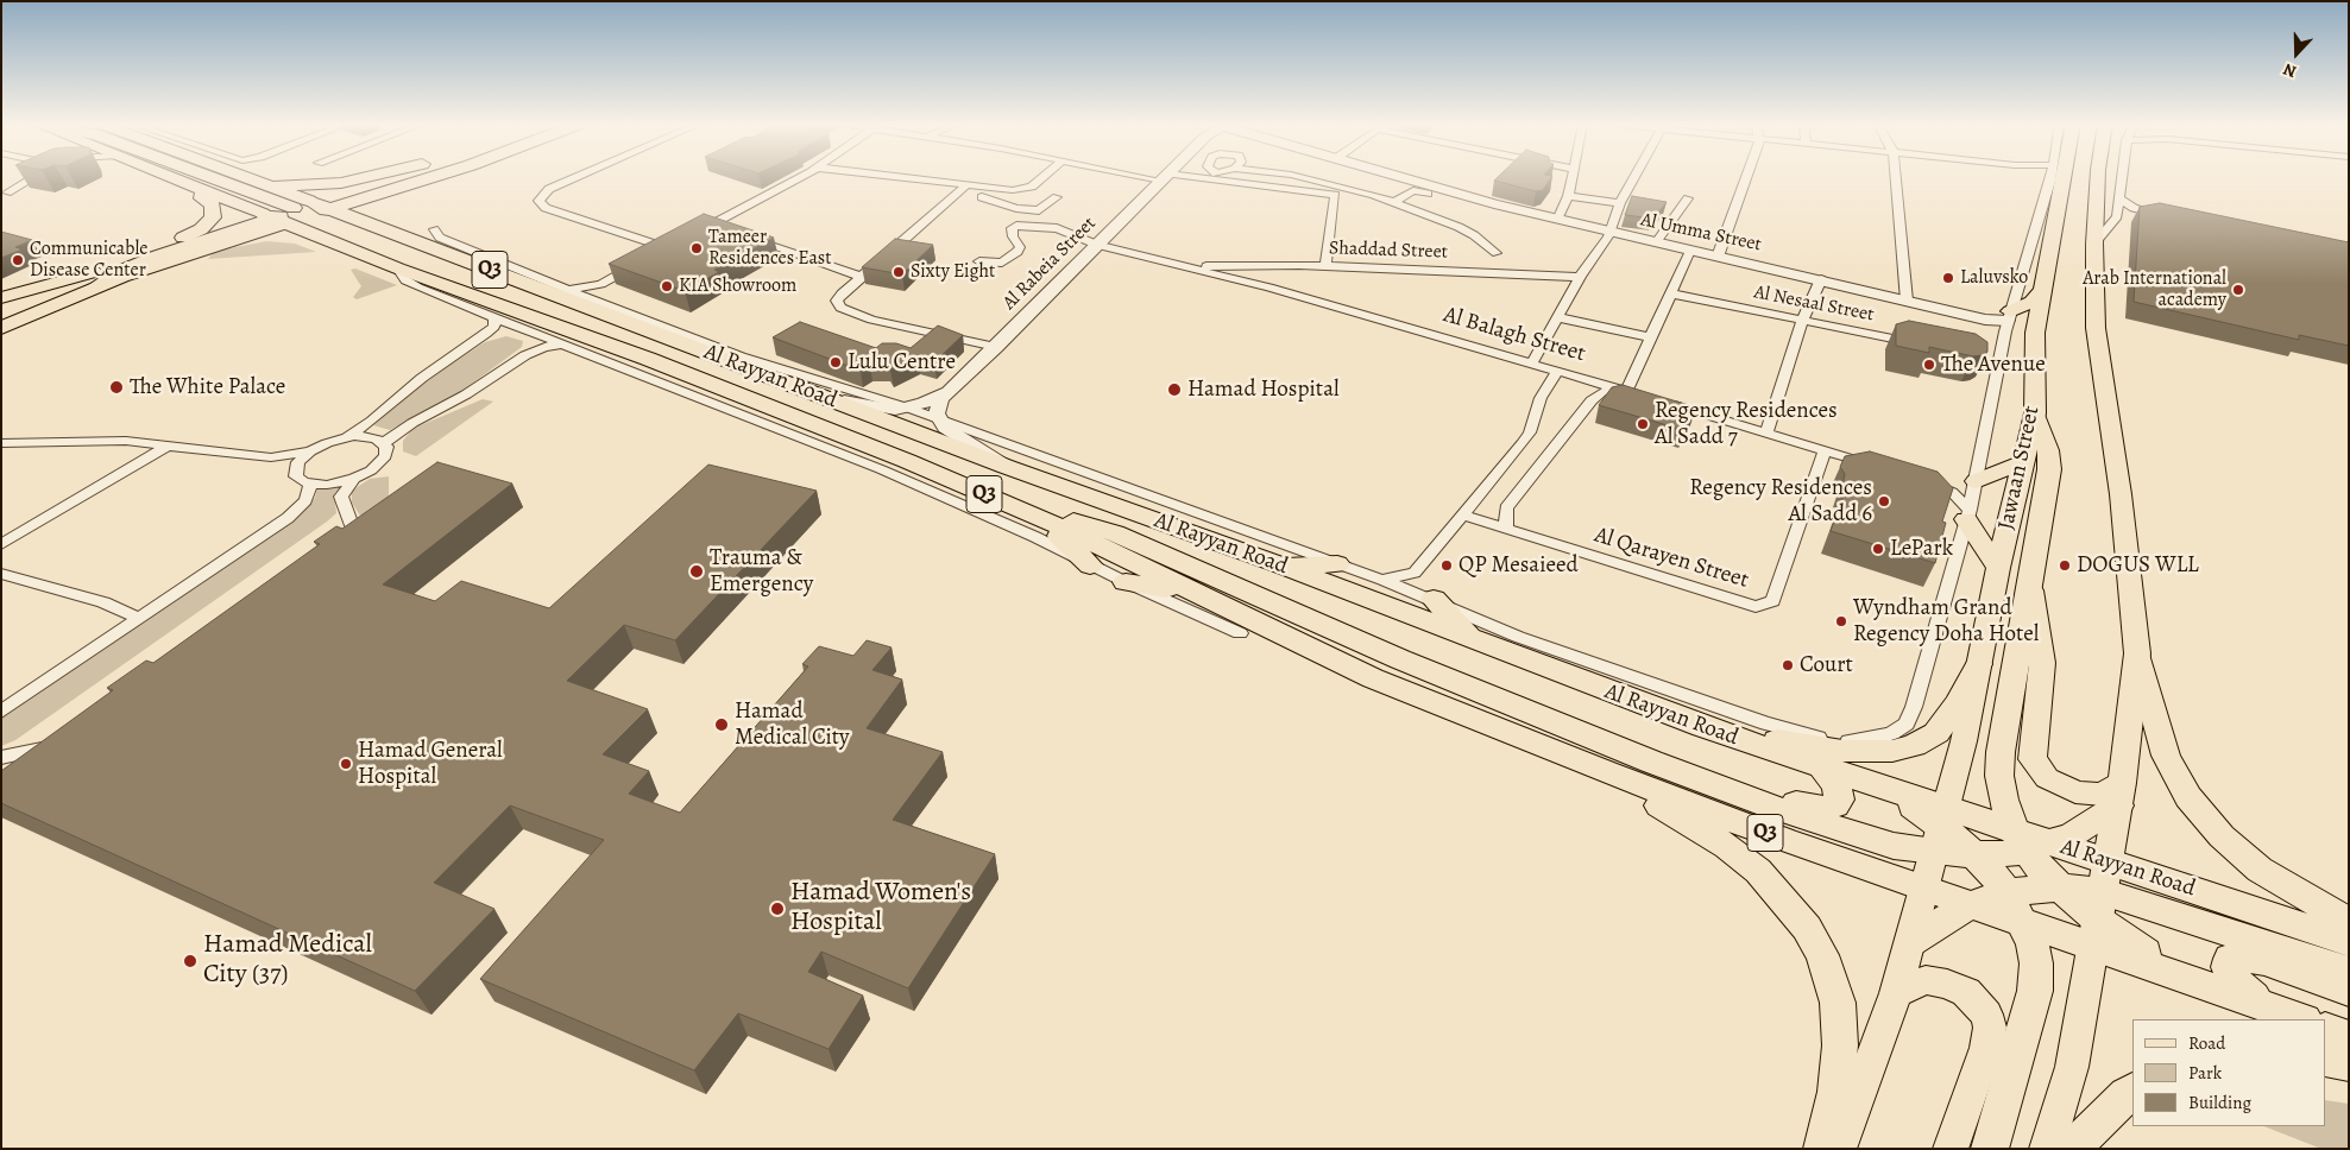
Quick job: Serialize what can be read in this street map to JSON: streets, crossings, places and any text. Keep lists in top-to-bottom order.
{
  "streets": {
    "highway": ["Q3", "Al Rayyan Road"],
    "main road": ["Jawaan Street"],
    "street": [
      "Al Umma Street",
      "Shaddad Street",
      "Al Rabeia Street",
      "Al Nesaal Street",
      "Al Balagh Street",
      "Al Qarayen Street"
    ]
  },
  "crossings": [
    ["Al Umma Street", "Jawaan Street"],
    ["Shaddad Street", "Al Balagh Street"],
    ["Al Rabeia Street", "Al Balagh Street"],
    ["Al Rabeia Street", "Al Rayyan Road"],
    ["Al Balagh Street", "Al Qarayen Street"],
    ["Al Rayyan Road", "Jawaan Street"]
  ],
  "places": [
    "Tameer Residences East",
    "Communicable Disease Center",
    "Sixty Eight",
    "Laluvsko",
    "KIA Showroom",
    "Arab International academy",
    "Lulu Centre",
    "The Avenue",
    "The White Palace",
    "Hamad Hospital",
    "Regency Residences Al Sadd 7",
    "Regency Residences Al Sadd 6",
    "LePark",
    "QP Mesaieed",
    "DOGUS WLL",
    "Trauma & Emergency",
    "Wyndham Grand Regency Doha Hotel",
    "Court",
    "Hamad Medical City",
    "Hamad General Hospital",
    "Hamad Women's Hospital",
    "Hamad Medical City (37)"
  ],
  "legend": ["Road", "Park", "Building"],
  "north": "bottom"
}
